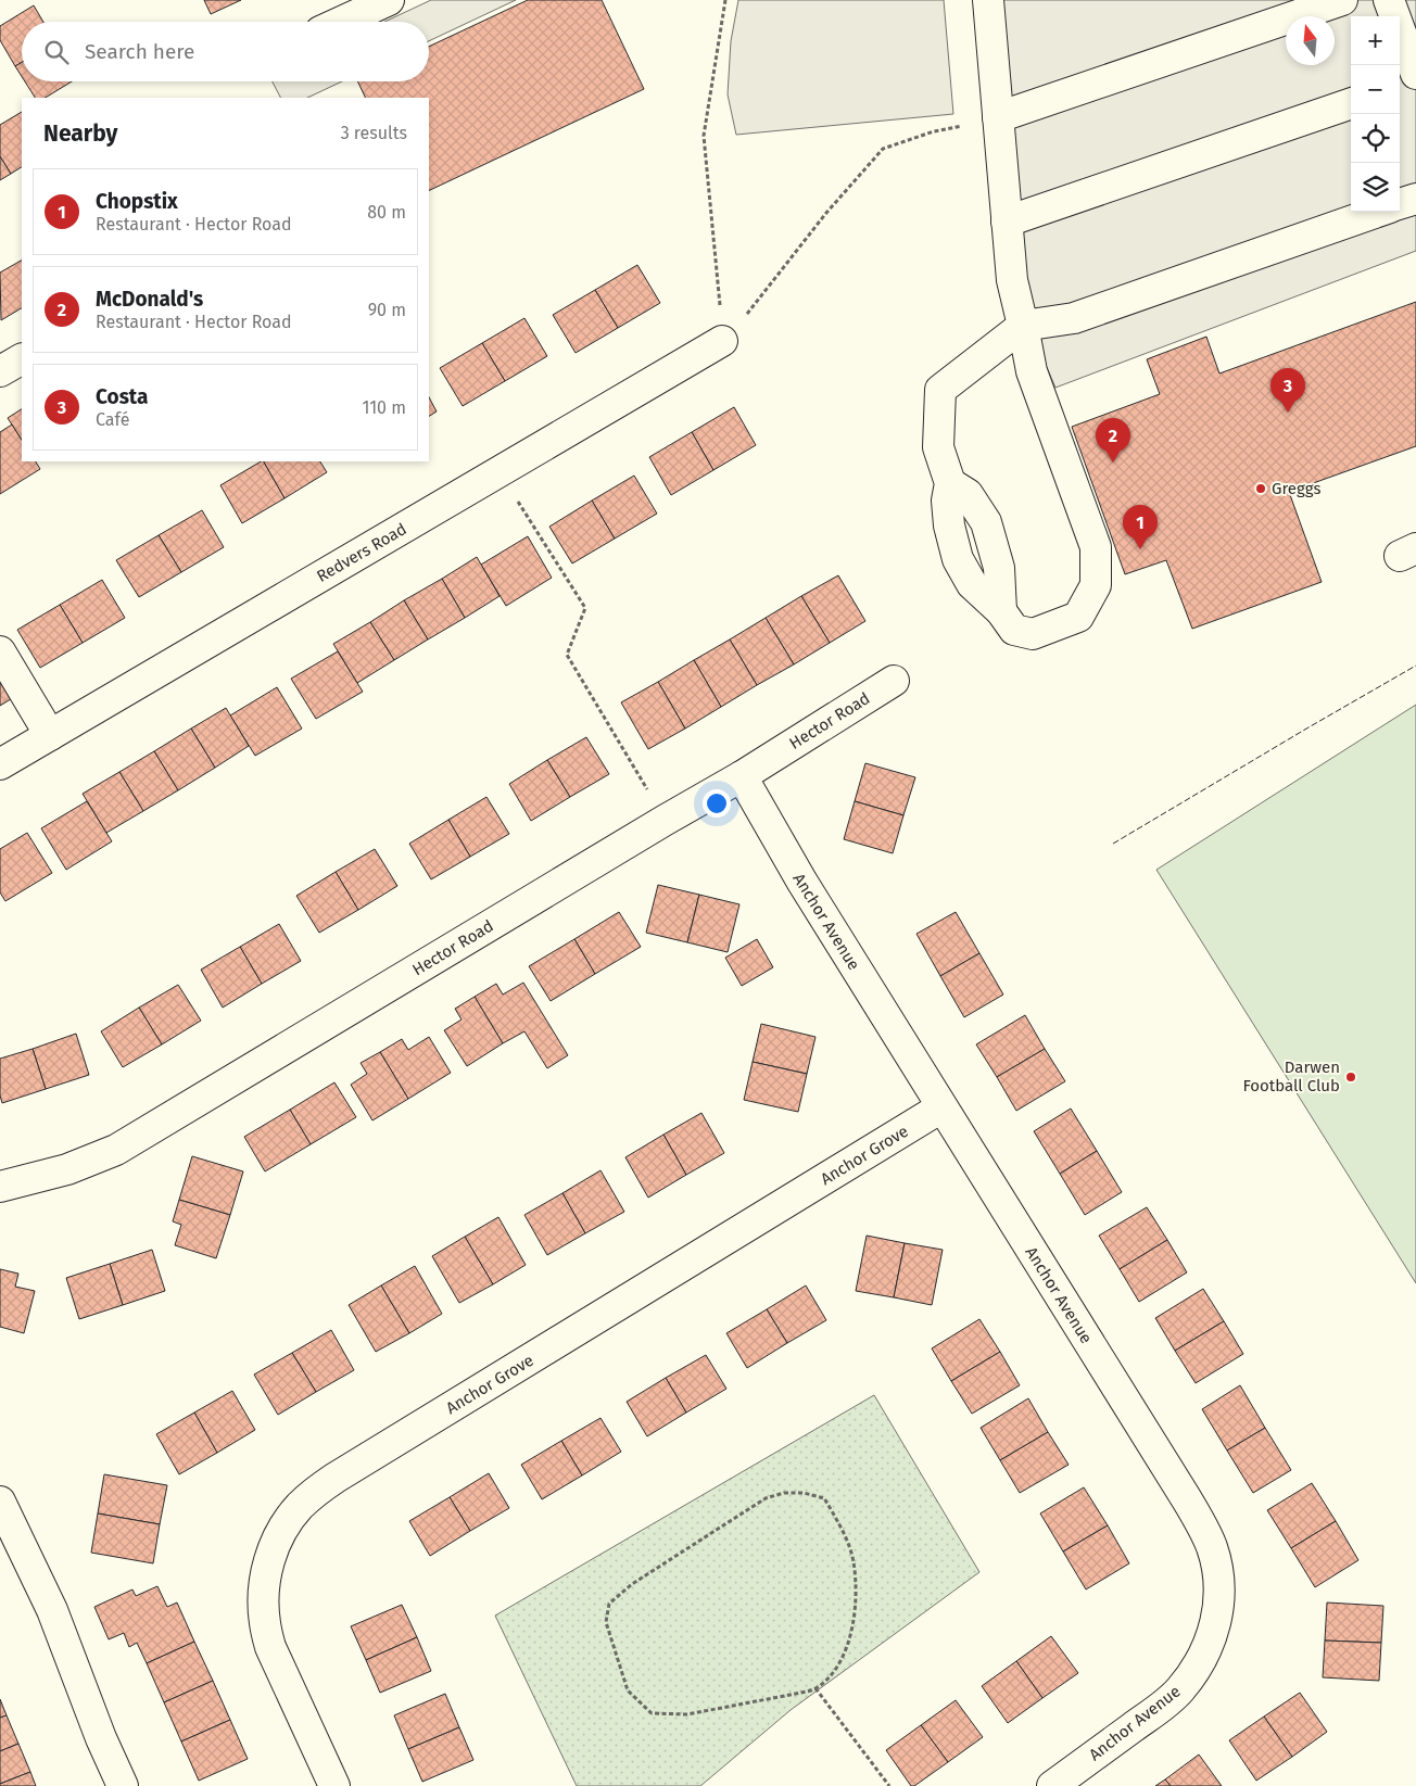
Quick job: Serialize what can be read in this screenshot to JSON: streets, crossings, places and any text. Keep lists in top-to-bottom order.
{
  "streets": {
    "street": [
      "Redvers Road",
      "Hector Road",
      "Anchor Avenue",
      "Anchor Grove"
    ]
  },
  "crossings": [
    ["Hector Road", "Anchor Avenue"],
    ["Anchor Avenue", "Anchor Grove"]
  ],
  "places": ["Greggs", "Darwen Football Club"],
  "north": "top",
  "page": {
    "map_buttons": ["+", "−"],
    "search": "Search here",
    "heading": ["Nearby", "3 results"],
    "list": [
      {
        "mark": "1",
        "name": "Chopstix",
        "note": "Restaurant · Hector Road",
        "value": "80 m"
      },
      {
        "mark": "2",
        "name": "McDonald's",
        "note": "Restaurant · Hector Road",
        "value": "90 m"
      },
      {
        "mark": "3",
        "name": "Costa",
        "note": "Café",
        "value": "110 m"
      }
    ],
    "pins": ["3", "2", "1"]
  }
}
